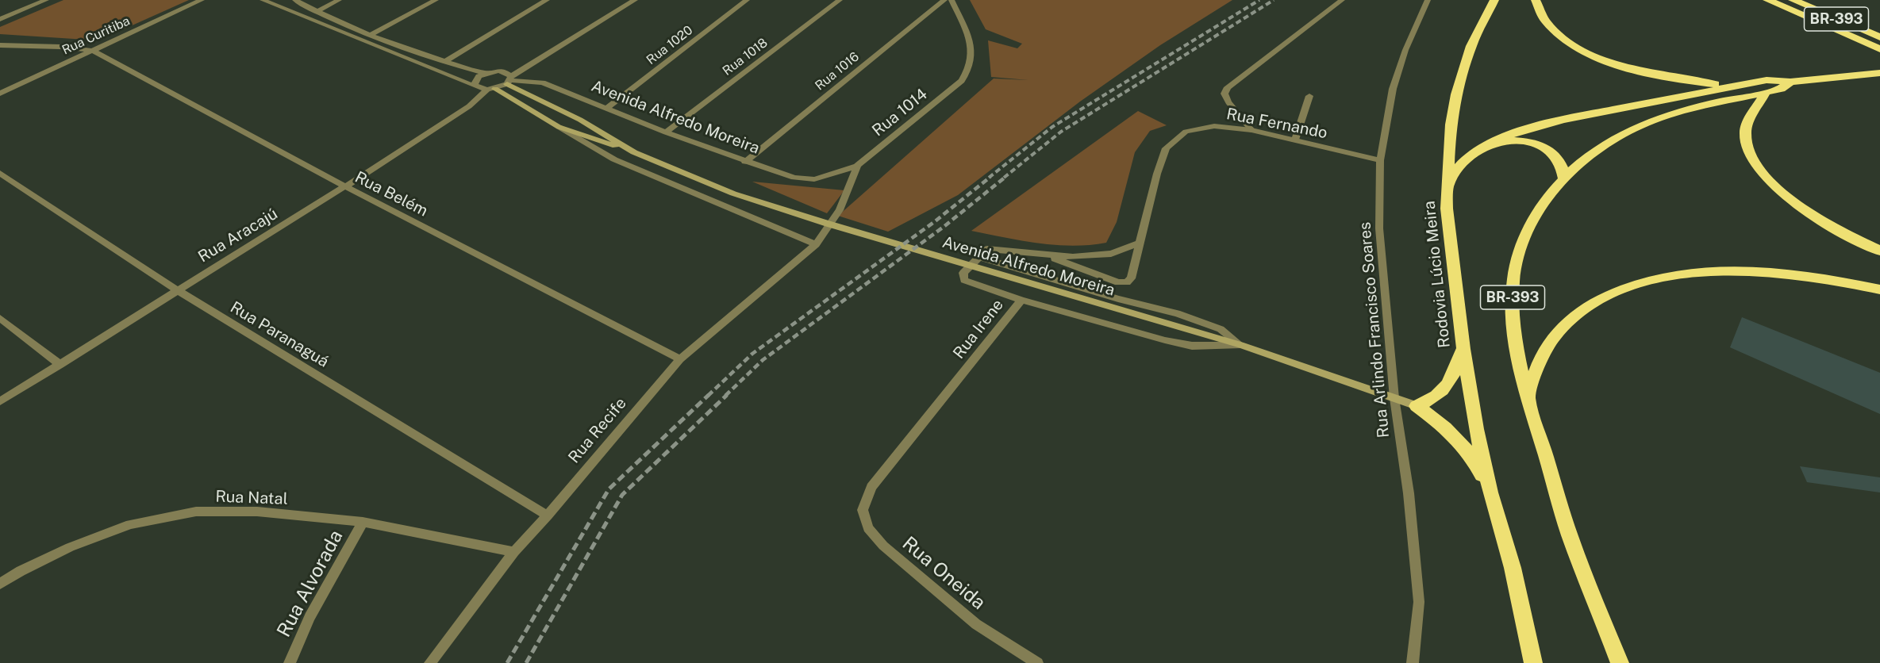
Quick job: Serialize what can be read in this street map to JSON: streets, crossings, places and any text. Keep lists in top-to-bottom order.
{
  "streets": {
    "highway": ["BR-393", "Rodovia Lúcio Meira"],
    "street": [
      "Rua Curitiba",
      "Rua 1020",
      "Rua 1018",
      "Rua 1016",
      "Rua 1014",
      "Avenida Alfredo Moreira",
      "Rua Fernando",
      "Rua Belém",
      "Rua Aracajú",
      "Rua Irene",
      "Rua Arlindo Francisco Soares",
      "Rua Paranaguá",
      "Rua Recife",
      "Rua Natal",
      "Rua Oneida",
      "Rua Alvorada"
    ]
  },
  "crossings": [
    ["Rua Curitiba", "Rua Belém"],
    ["Rua 1020", "Avenida Alfredo Moreira"],
    ["Rua 1018", "Avenida Alfredo Moreira"],
    ["Rua 1016", "Avenida Alfredo Moreira"],
    ["Rua 1014", "Avenida Alfredo Moreira"],
    ["Rua 1014", "Rua Recife"],
    ["Avenida Alfredo Moreira", "Rua Aracajú"],
    ["Avenida Alfredo Moreira", "Rua Arlindo Francisco Soares"],
    ["Avenida Alfredo Moreira", "Rua Recife"],
    ["Rua Fernando", "Rua Irene"],
    ["Rua Fernando", "Rua Arlindo Francisco Soares"],
    ["Rua Belém", "Rua Aracajú"],
    ["Rua Belém", "Rua Recife"],
    ["Rua Aracajú", "Rua Paranaguá"],
    ["Rua Irene", "Rua Oneida"],
    ["Rua Paranaguá", "Rua Recife"],
    ["Rua Recife", "Rua Natal"],
    ["Rua Natal", "Rua Alvorada"]
  ]
}
